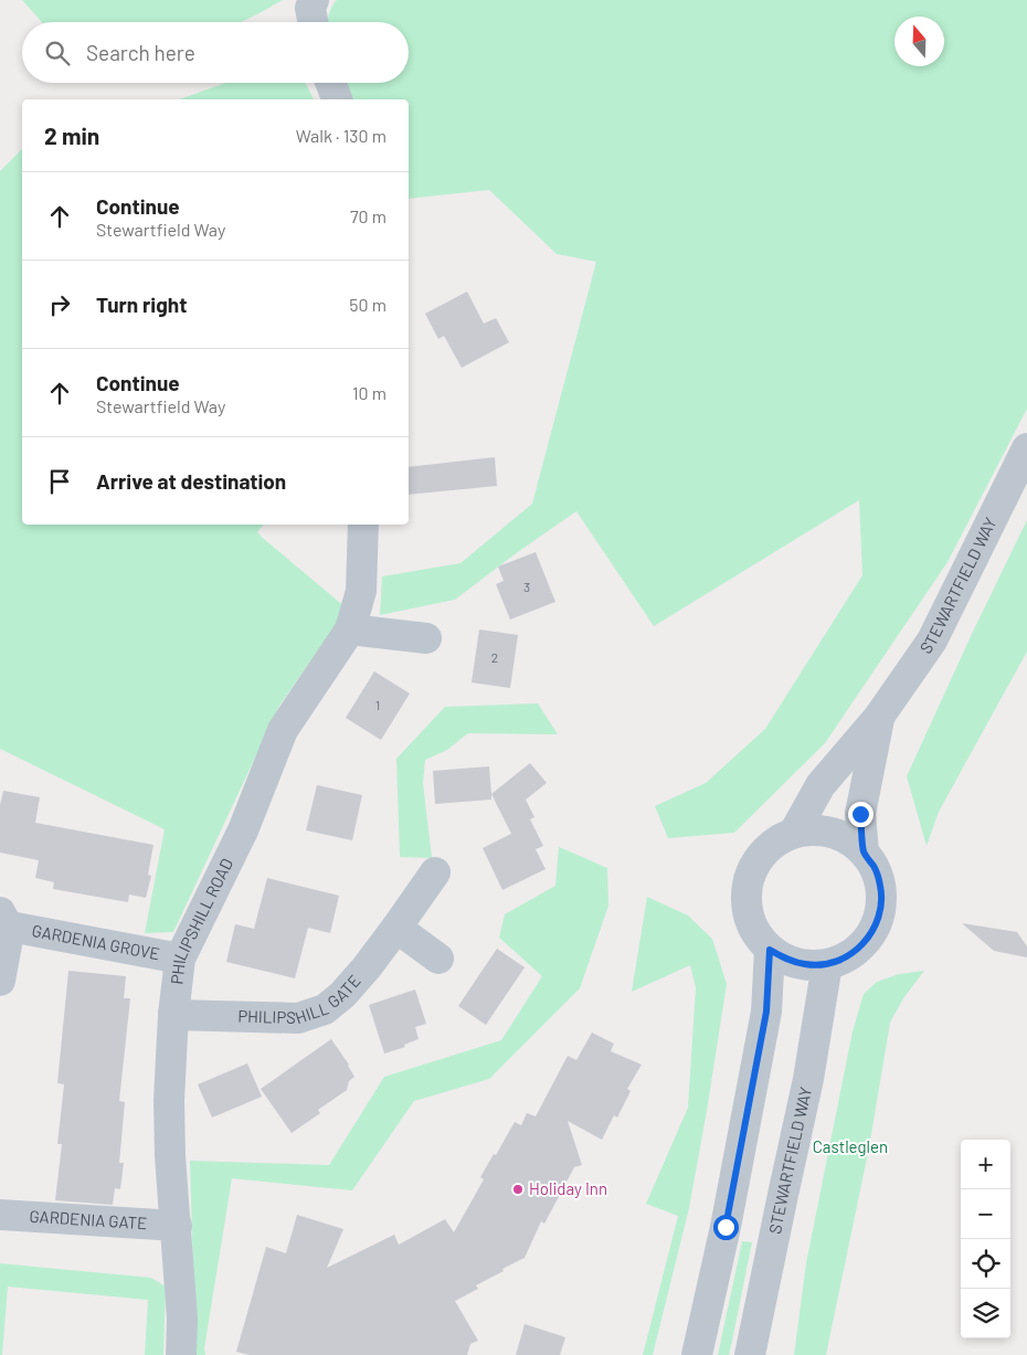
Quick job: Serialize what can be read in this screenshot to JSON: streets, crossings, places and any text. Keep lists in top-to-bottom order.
{
  "streets": {
    "street": [
      "STEWARTFIELD WAY",
      "PHILIPSHILL ROAD",
      "GARDENIA GROVE",
      "PHILIPSHILL GATE",
      "GARDENIA GATE"
    ]
  },
  "crossings": [
    ["PHILIPSHILL ROAD", "GARDENIA GROVE"],
    ["PHILIPSHILL ROAD", "PHILIPSHILL GATE"],
    ["PHILIPSHILL ROAD", "GARDENIA GATE"]
  ],
  "parks": ["Castleglen"],
  "places": ["Holiday Inn"],
  "house_numbers": ["3", "2", "1"],
  "north": "top",
  "page": {
    "search": "Search here",
    "heading": ["2 min", "Walk · 130 m"],
    "list": [
      ["Continue", "Stewartfield Way", "70 m"],
      ["Turn right", "50 m"],
      ["Continue", "Stewartfield Way", "10 m"],
      "Arrive at destination"
    ],
    "map_buttons": ["+", "−"]
  }
}
